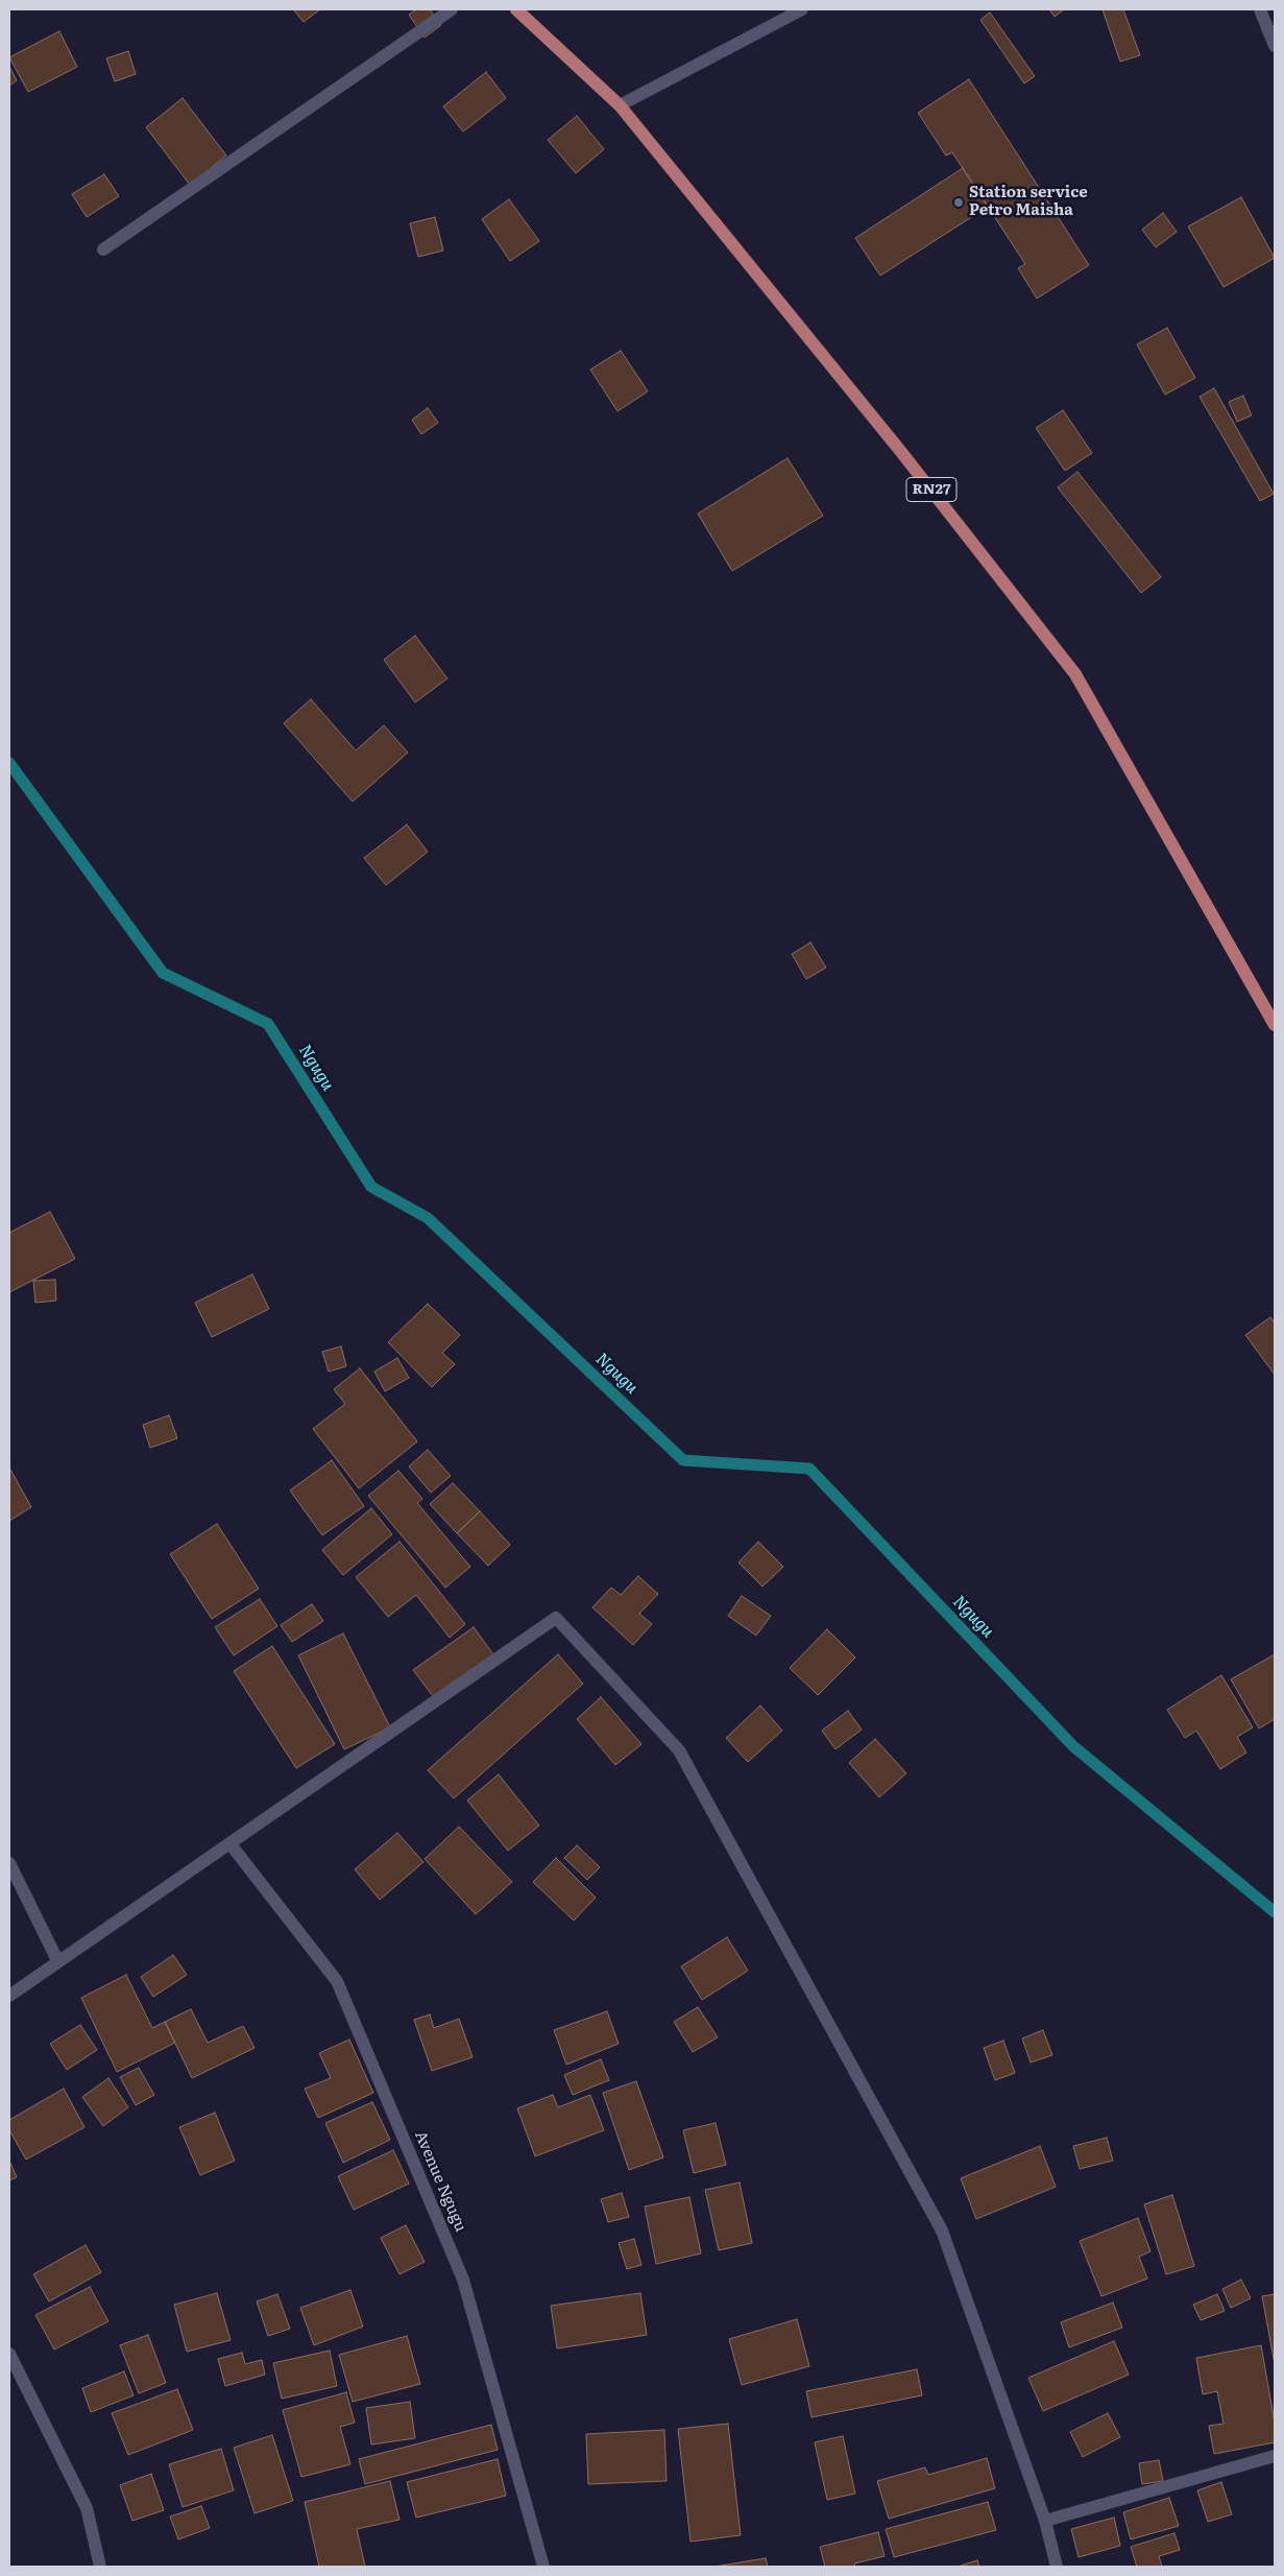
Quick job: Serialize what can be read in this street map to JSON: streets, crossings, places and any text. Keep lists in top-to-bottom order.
{
  "streets": {
    "main road": ["RN27"],
    "street": ["Avenue Ngugu"]
  },
  "water": ["Ngugu"],
  "places": ["Station service Petro Maisha"]
}
